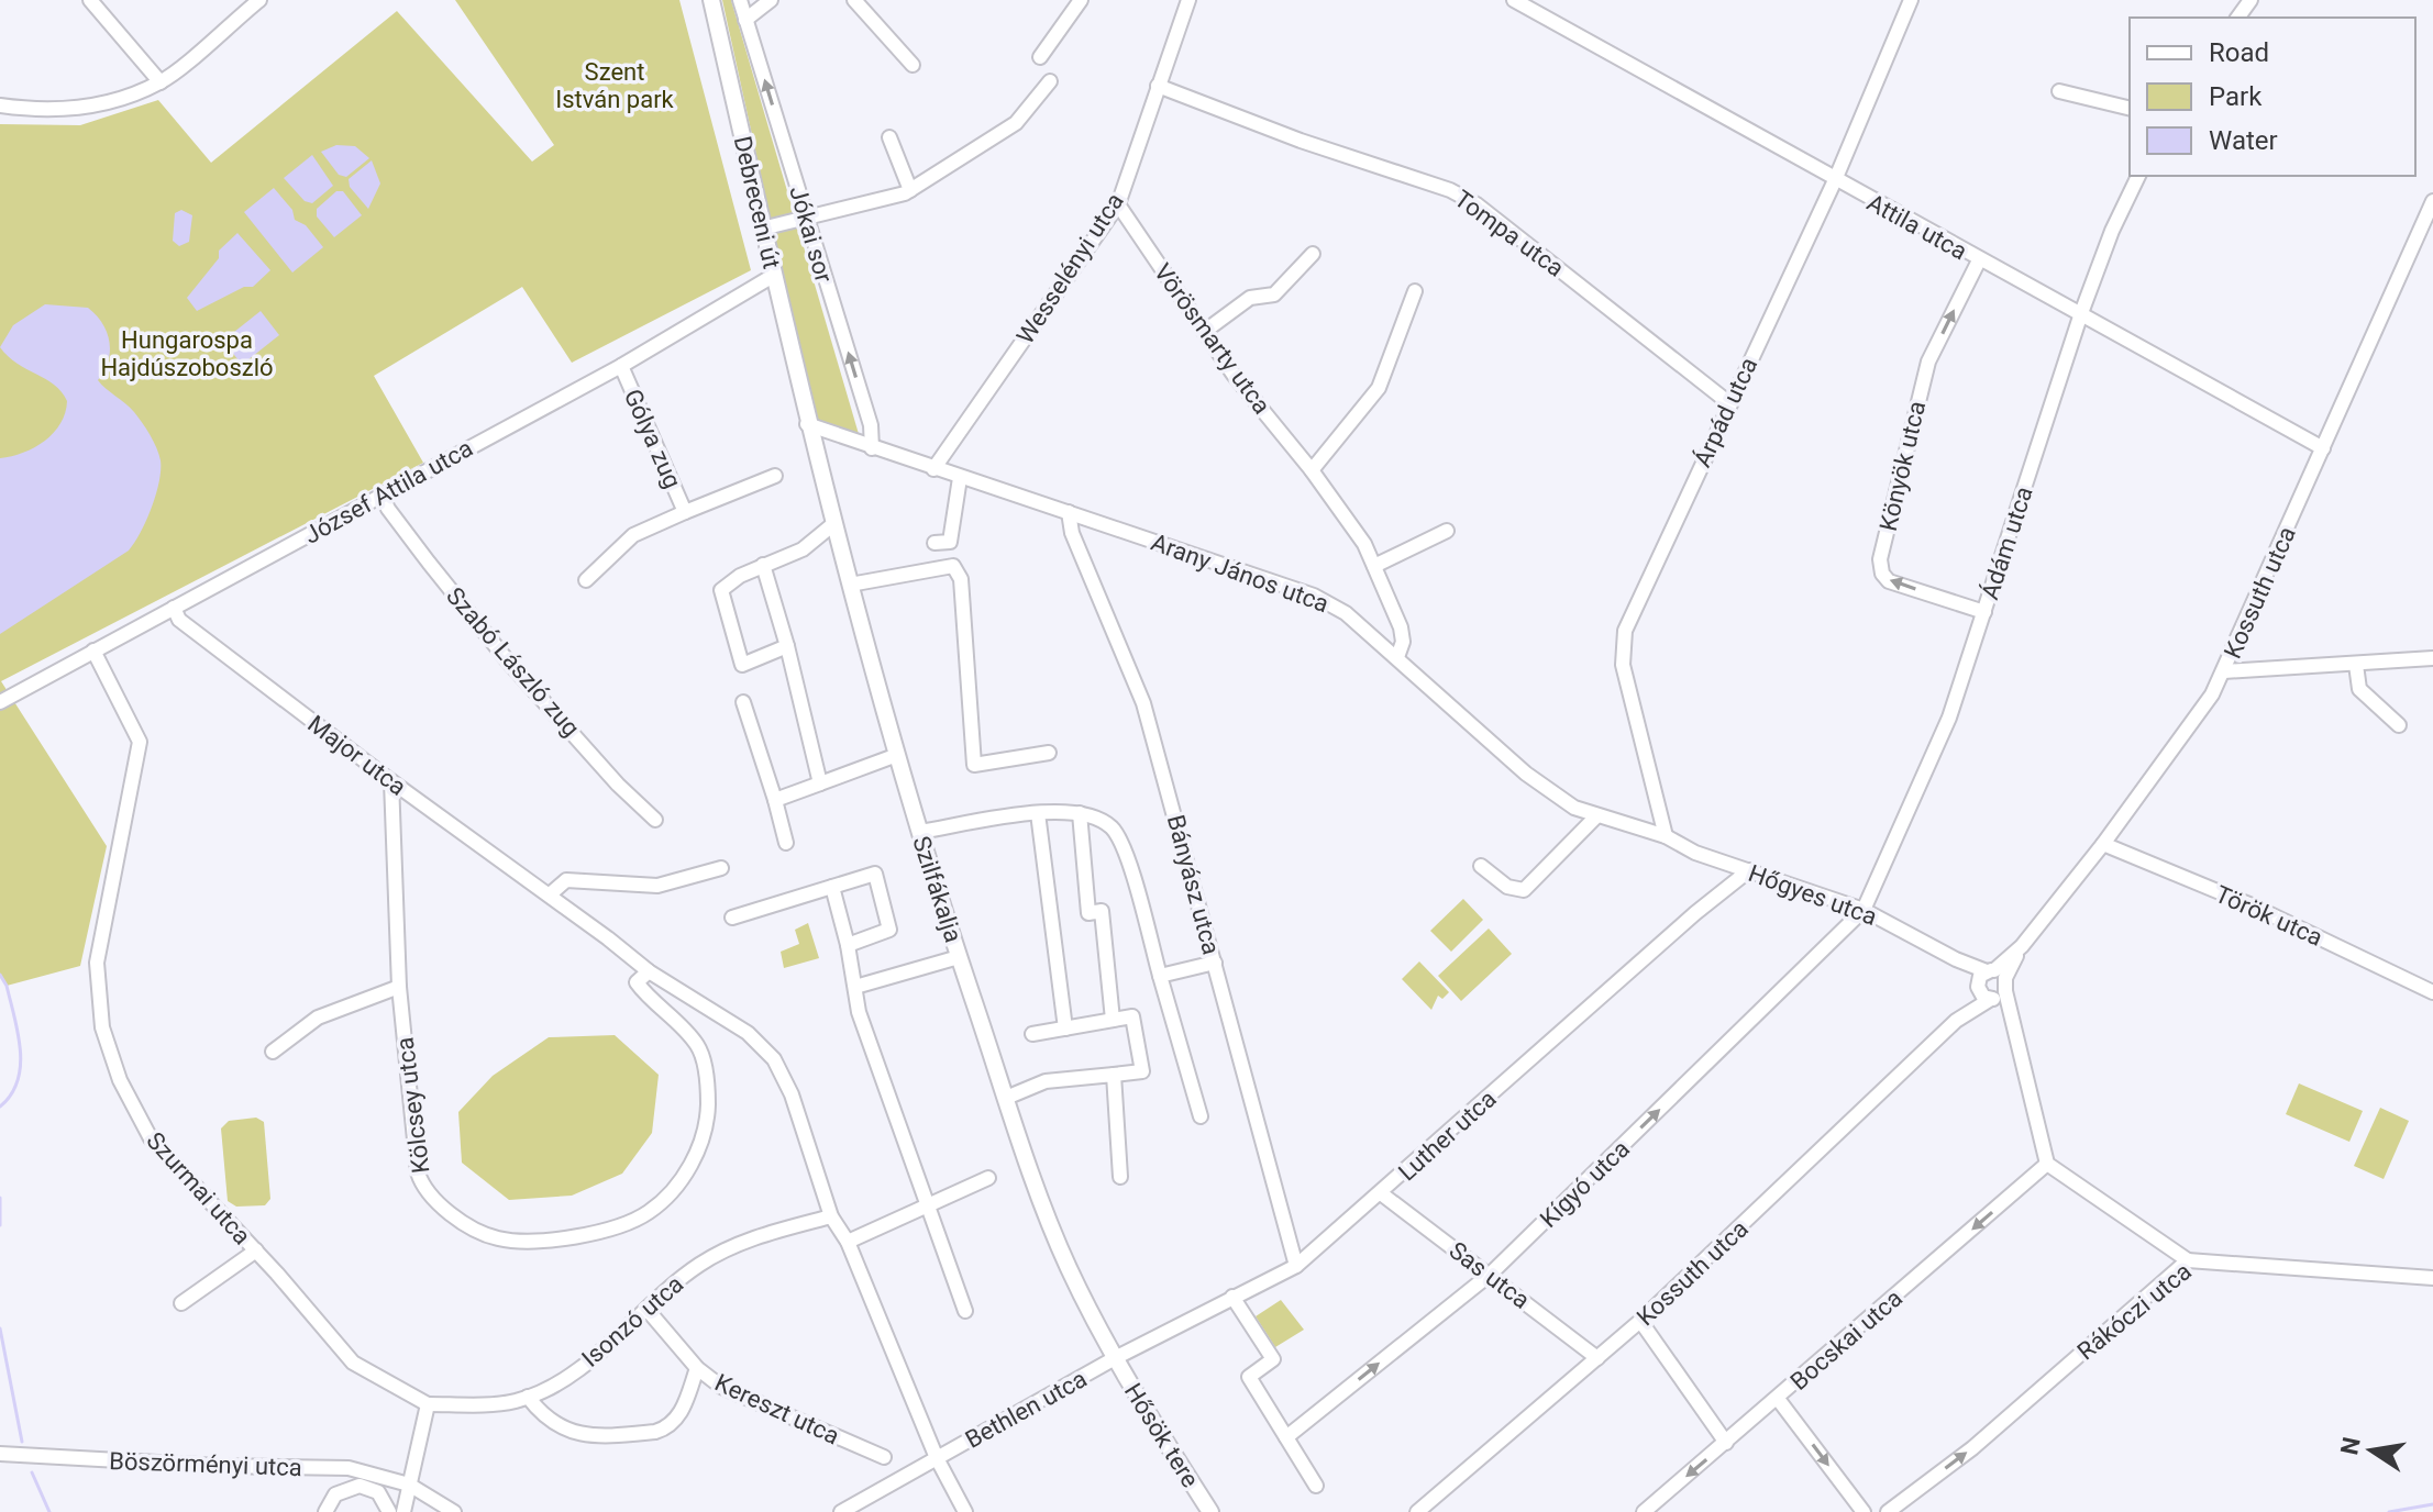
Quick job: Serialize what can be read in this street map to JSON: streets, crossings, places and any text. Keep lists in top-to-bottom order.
{
  "streets": {
    "street": [
      "Debreceni út",
      "Attila utca",
      "Tompa utca",
      "Jókai sor",
      "Wesselényi utca",
      "Vörösmarty utca",
      "Árpád utca",
      "Gólya zug",
      "Könyök utca",
      "József Attila utca",
      "Ádám utca",
      "Arany János utca",
      "Kossuth utca",
      "Szabó László zug",
      "Major utca",
      "Bányász utca",
      "Szilfákalja",
      "Hőgyes utca",
      "Török utca",
      "Kölcsey utca",
      "Luther utca",
      "Kígyó utca",
      "Szurmai utca",
      "Sas utca",
      "Rákóczi utca",
      "Isonzó utca",
      "Bocskai utca",
      "Kereszt utca",
      "Bethlen utca",
      "Hősök tere",
      "Böszörményi utca"
    ]
  },
  "crossings": [
    ["Debreceni út", "József Attila utca"],
    ["Debreceni út", "Szilfákalja"],
    ["Attila utca", "Árpád utca"],
    ["Attila utca", "Könyök utca"],
    ["Attila utca", "Ádám utca"],
    ["Attila utca", "Kossuth utca"],
    ["Tompa utca", "Wesselényi utca"],
    ["Tompa utca", "Árpád utca"],
    ["Jókai sor", "Arany János utca"],
    ["Wesselényi utca", "Vörösmarty utca"],
    ["Wesselényi utca", "Arany János utca"],
    ["Vörösmarty utca", "Arany János utca"],
    ["Árpád utca", "Arany János utca"],
    ["Árpád utca", "Hőgyes utca"],
    ["Gólya zug", "József Attila utca"],
    ["Könyök utca", "Ádám utca"],
    ["József Attila utca", "Szabó László zug"],
    ["József Attila utca", "Major utca"],
    ["József Attila utca", "Szurmai utca"],
    ["Ádám utca", "Hőgyes utca"],
    ["Ádám utca", "Kígyó utca"],
    ["Arany János utca", "Bányász utca"],
    ["Arany János utca", "Szilfákalja"],
    ["Arany János utca", "Hőgyes utca"],
    ["Kossuth utca", "Hőgyes utca"],
    ["Kossuth utca", "Török utca"],
    ["Kossuth utca", "Sas utca"],
    ["Major utca", "Kölcsey utca"],
    ["Major utca", "Isonzó utca"],
    ["Major utca", "Bethlen utca"],
    ["Bányász utca", "Luther utca"],
    ["Szilfákalja", "Luther utca"],
    ["Szilfákalja", "Bethlen utca"],
    ["Szilfákalja", "Hősök tere"],
    ["Hőgyes utca", "Luther utca"],
    ["Hőgyes utca", "Kígyó utca"],
    ["Luther utca", "Sas utca"],
    ["Luther utca", "Bethlen utca"],
    ["Luther utca", "Hősök tere"],
    ["Kígyó utca", "Sas utca"],
    ["Szurmai utca", "Isonzó utca"],
    ["Isonzó utca", "Kereszt utca"],
    ["Bethlen utca", "Hősök tere"]
  ],
  "one_way": [
    "Jókai sor",
    "Kígyó utca",
    "Rákóczi utca",
    "Bocskai utca"
  ],
  "parks": ["Szent István park", "Hungarospa Hajdúszoboszló"],
  "legend": ["Road", "Park", "Water"],
  "north": "left"
}
